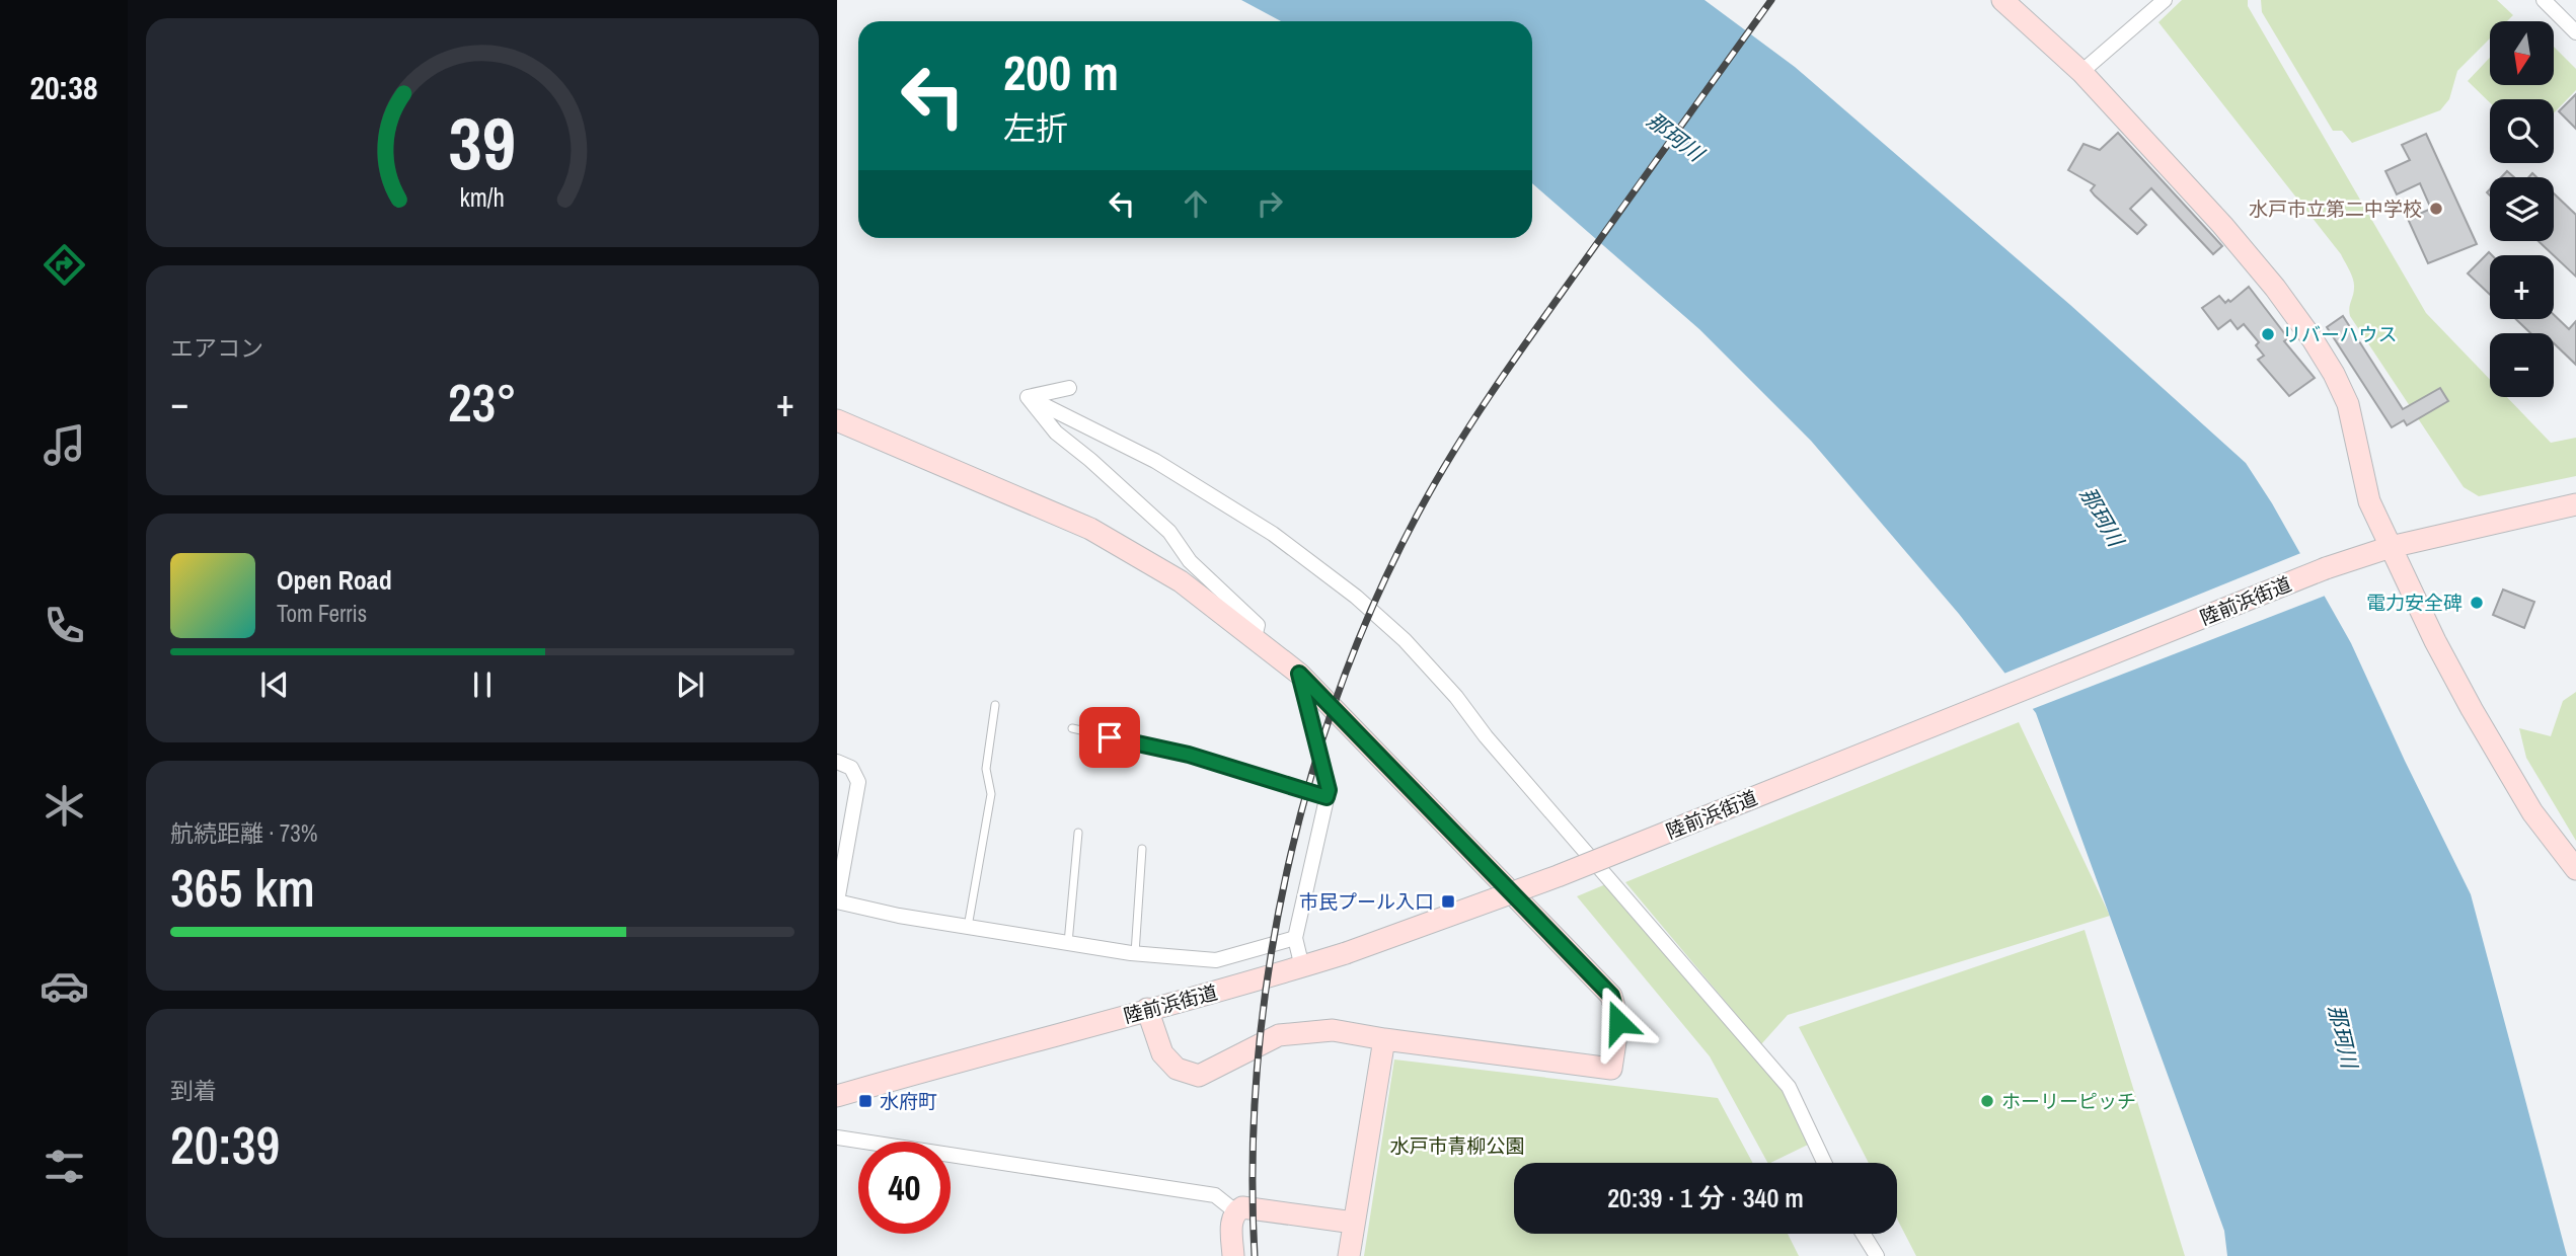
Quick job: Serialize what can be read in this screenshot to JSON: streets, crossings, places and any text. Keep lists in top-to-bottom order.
{
  "streets": {
    "street": ["陸前浜街道"]
  },
  "water": ["那珂川"],
  "parks": ["水戸市青柳公園"],
  "places": {
    "other": [
      "水戸市立第二中学校",
      "リバーハウス",
      "電力安全碑",
      "ホーリーピッチ"
    ],
    "transit": ["市民プール入口", "水府町"]
  },
  "north": "bottom",
  "page": {
    "tabs": "20:38",
    "map_buttons": ["+", "−"],
    "turn": ["200 m", "左折"],
    "tile": [
      "エアコン",
      ["航続距離 · 73%", "365 km"],
      ["到着", "20:39"]
    ],
    "heat": ["−", "23°", "+"],
    "song": ["Open Road", "Tom Ferris"],
    "limit": "40",
    "trip": "20:39 · 1 分 · 340 m",
    "gauge": ["39", "km/h"]
  }
}
